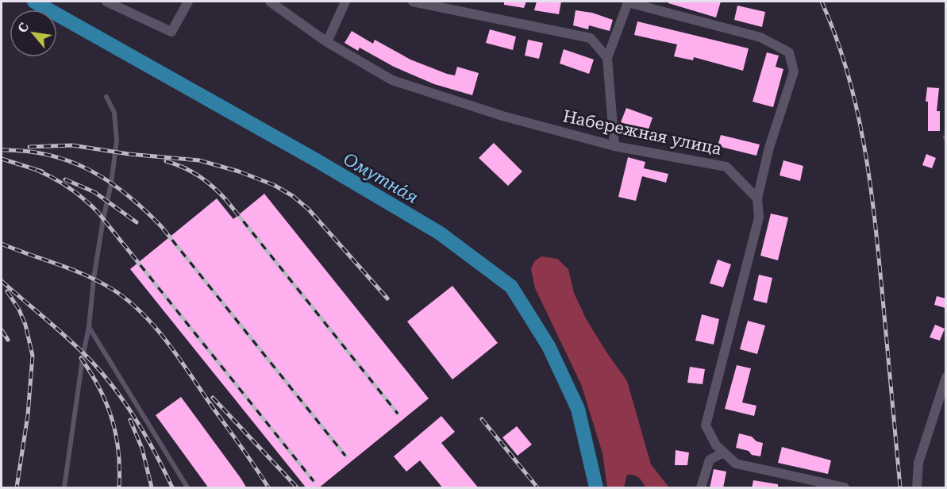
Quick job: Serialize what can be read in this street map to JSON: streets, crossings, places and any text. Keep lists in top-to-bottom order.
{
  "streets": {
    "street": ["Набережная улица"]
  },
  "water": ["Омутна́я"],
  "north": "top left"
}
